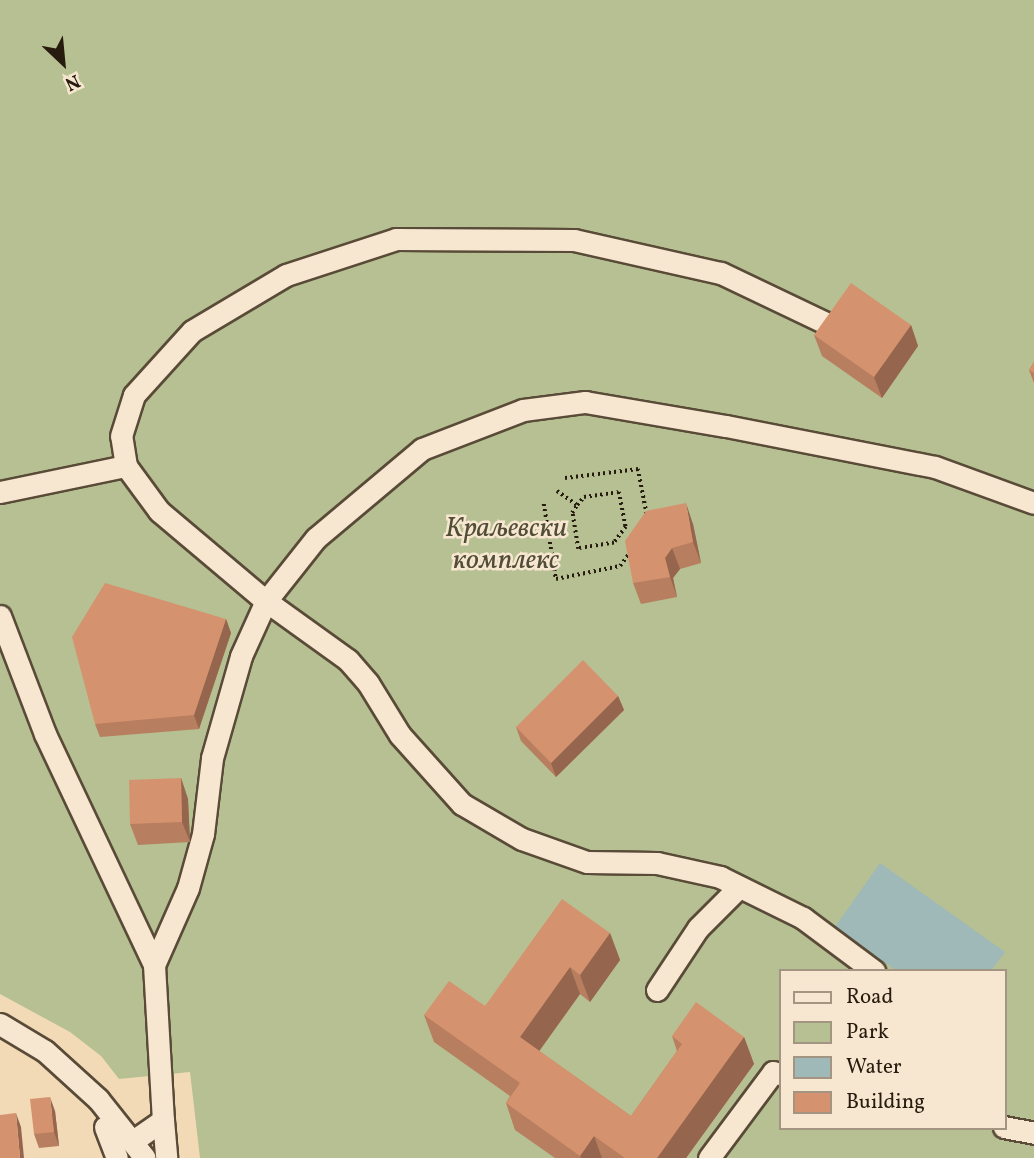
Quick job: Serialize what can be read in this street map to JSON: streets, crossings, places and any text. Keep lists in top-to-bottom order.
{
  "parks": ["Краљевски комплекс"],
  "legend": [
    "Road",
    "Park",
    "Water",
    "Building"
  ],
  "north": "bottom right"
}
